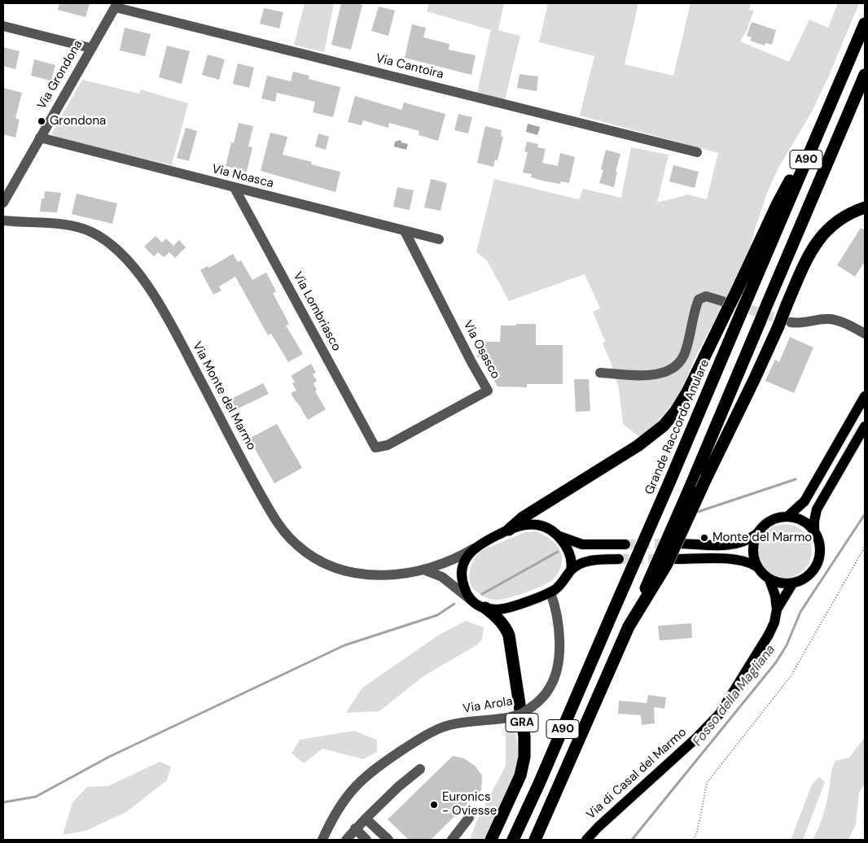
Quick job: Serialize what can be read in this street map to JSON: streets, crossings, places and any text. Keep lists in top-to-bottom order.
{
  "streets": {
    "highway": ["A90", "Grande Raccordo Anulare", "GRA"],
    "main road": ["Via di Casal del Marmo"],
    "street": [
      "Via Cantoira",
      "Via Grondona",
      "Via Noasca",
      "Via Lombriasco",
      "Via Osasco",
      "Via Monte del Marmo",
      "Via Arola"
    ]
  },
  "crossings": [
    ["Via Cantoira", "Via Grondona"],
    ["Via Grondona", "Via Noasca"],
    ["Via Noasca", "Via Lombriasco"],
    ["Via Noasca", "Via Osasco"],
    ["Via Lombriasco", "Via Osasco"],
    ["Via Monte del Marmo", "Via Arola"],
    ["Via Monte del Marmo", "GRA"],
    ["Via Arola", "GRA"]
  ],
  "water": ["Fosso della Magliana"],
  "places": ["Grondona", "Monte del Marmo", "Euronics - Oviesse"]
}
